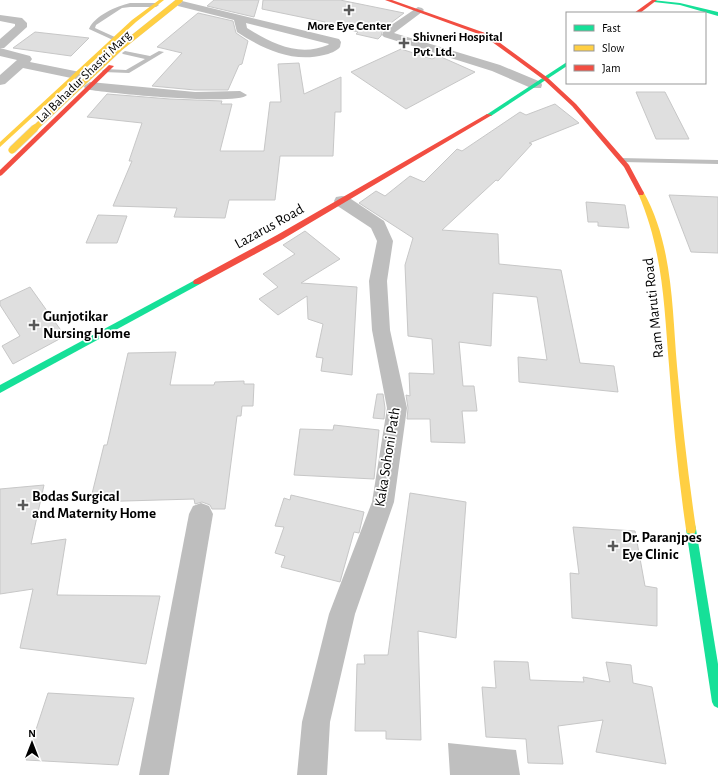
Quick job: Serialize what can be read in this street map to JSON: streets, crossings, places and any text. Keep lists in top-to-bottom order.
{
  "streets": {
    "main road": ["Lal Bahadur Shastri Marg", "Lazarus Road", "Ram Maruti Road"],
    "street": ["Kaka Sohoni Path"]
  },
  "crossings": [
    ["Lazarus Road", "Ram Maruti Road"],
    ["Lazarus Road", "Kaka Sohoni Path"]
  ],
  "places": {
    "health": [
      "More Eye Center",
      "Shivneri Hospital Pvt. Ltd.",
      "Gunjotikar Nursing Home",
      "Bodas Surgical and Maternity Home",
      "Dr. Paranjpes Eye Clinic"
    ]
  },
  "legend": ["Fast", "Slow", "Jam"],
  "north": "top"
}
